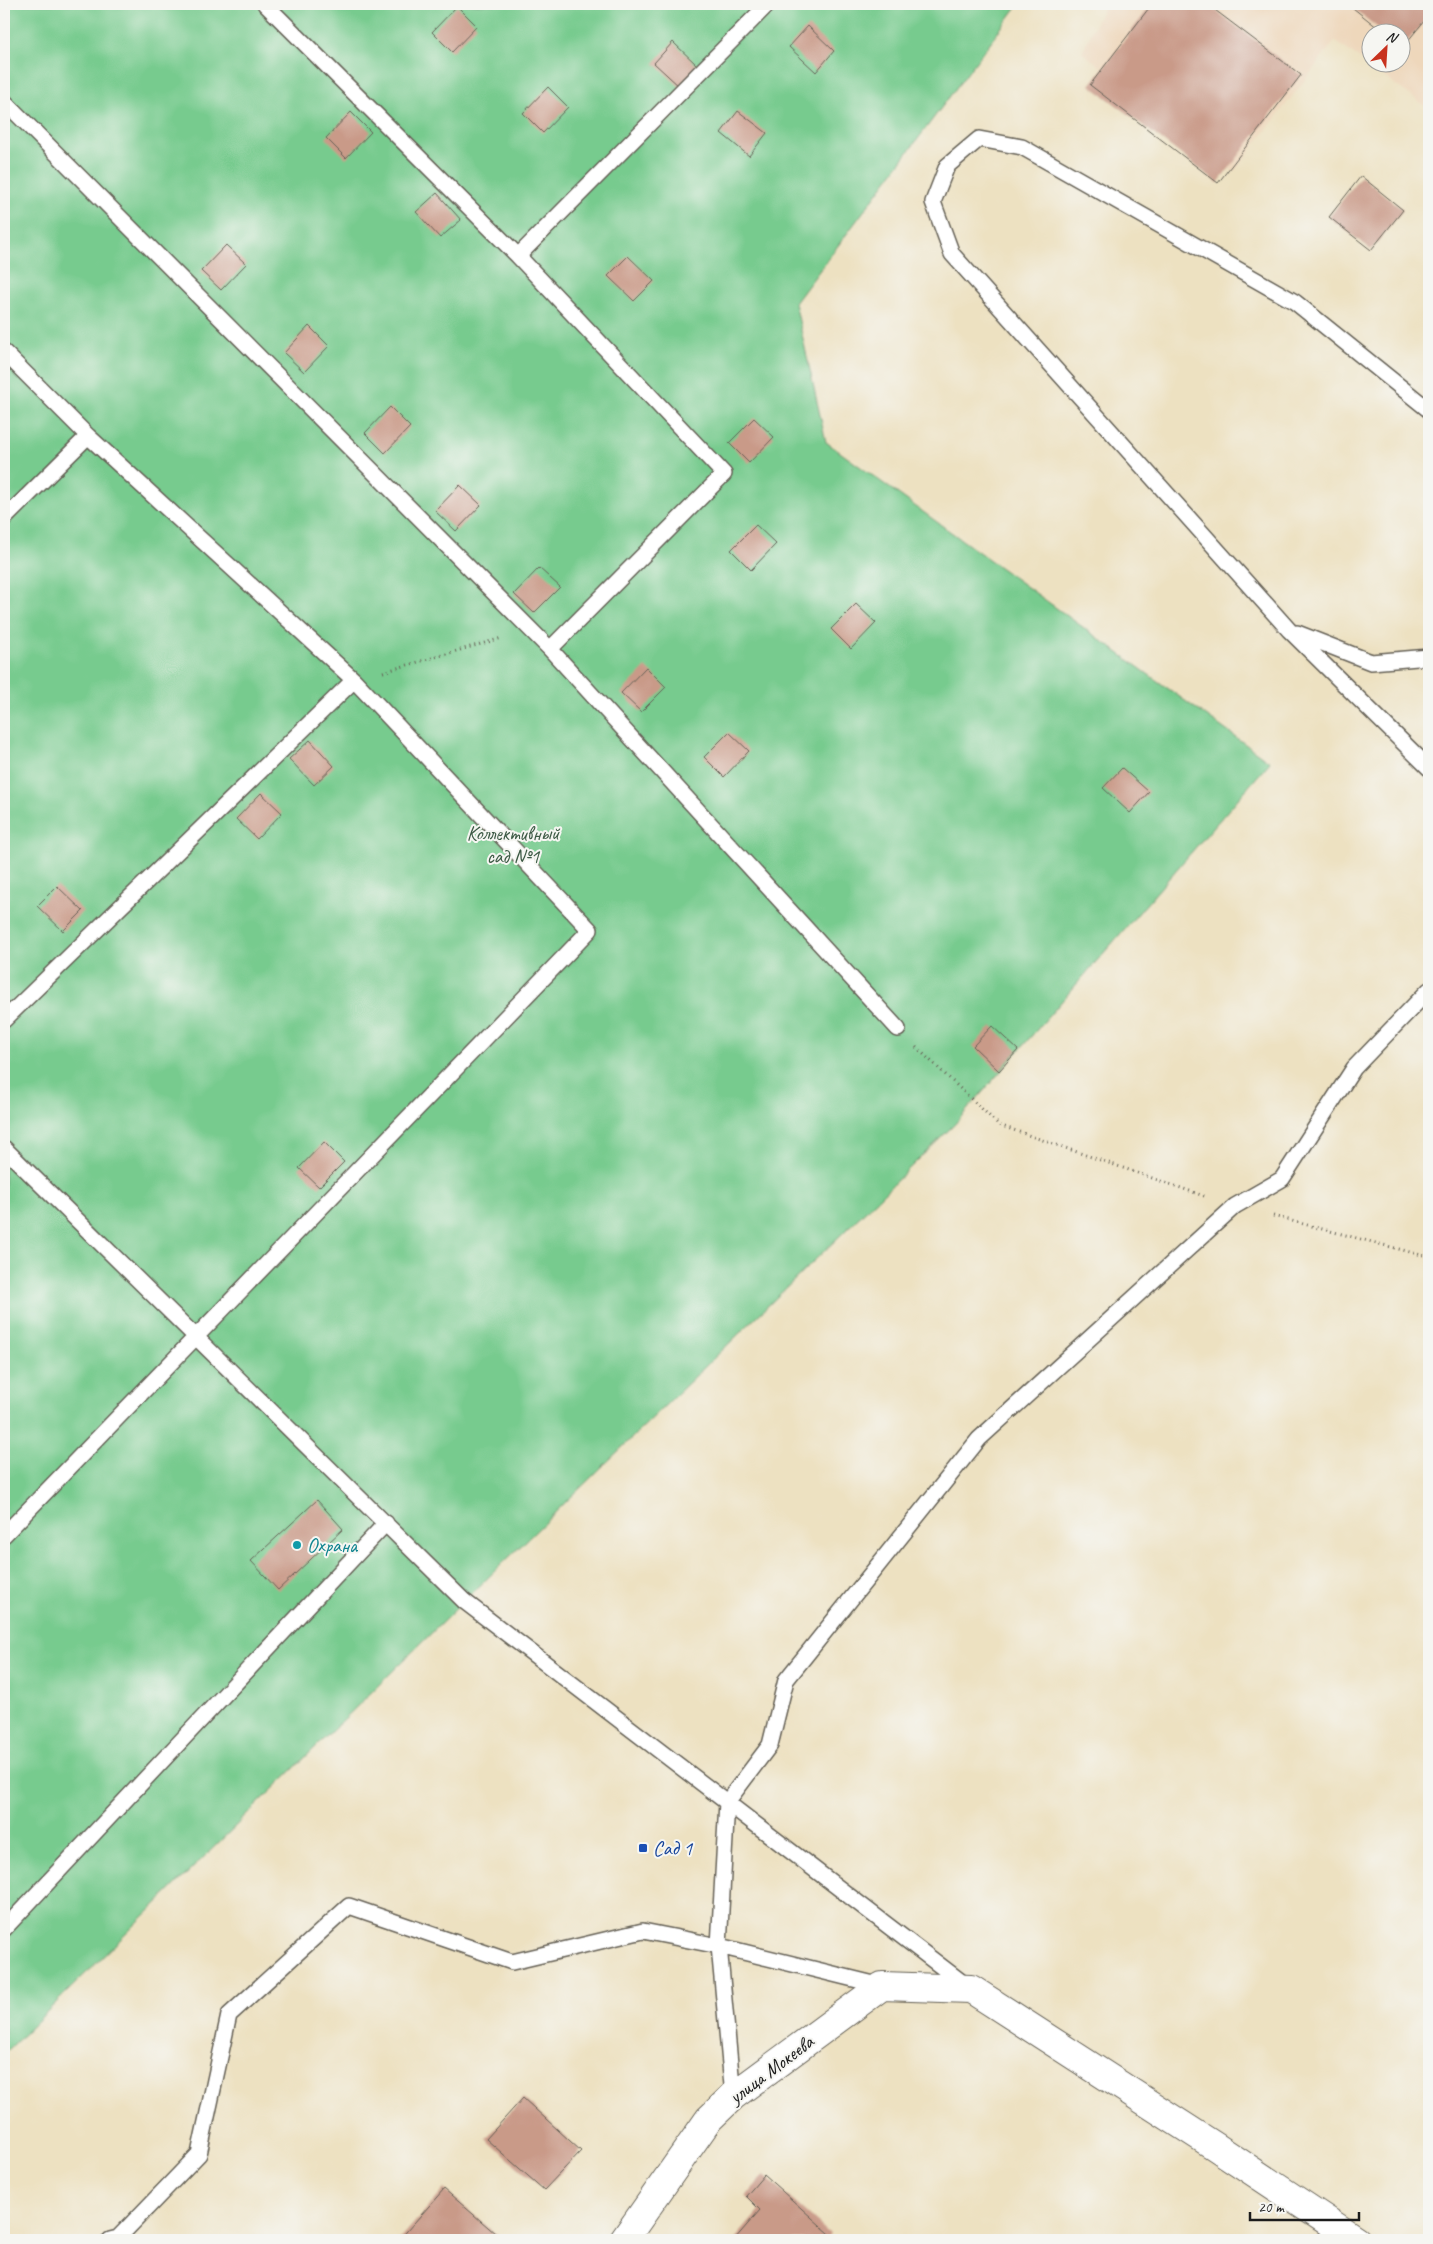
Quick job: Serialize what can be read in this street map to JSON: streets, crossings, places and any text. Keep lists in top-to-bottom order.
{
  "streets": {
    "street": ["улица Мокеева"]
  },
  "parks": ["Коллективный сад №1"],
  "places": {
    "other": ["Охрана"],
    "transit": ["Сад 1"]
  },
  "scale_bar": "20 m",
  "north": "top right"
}
